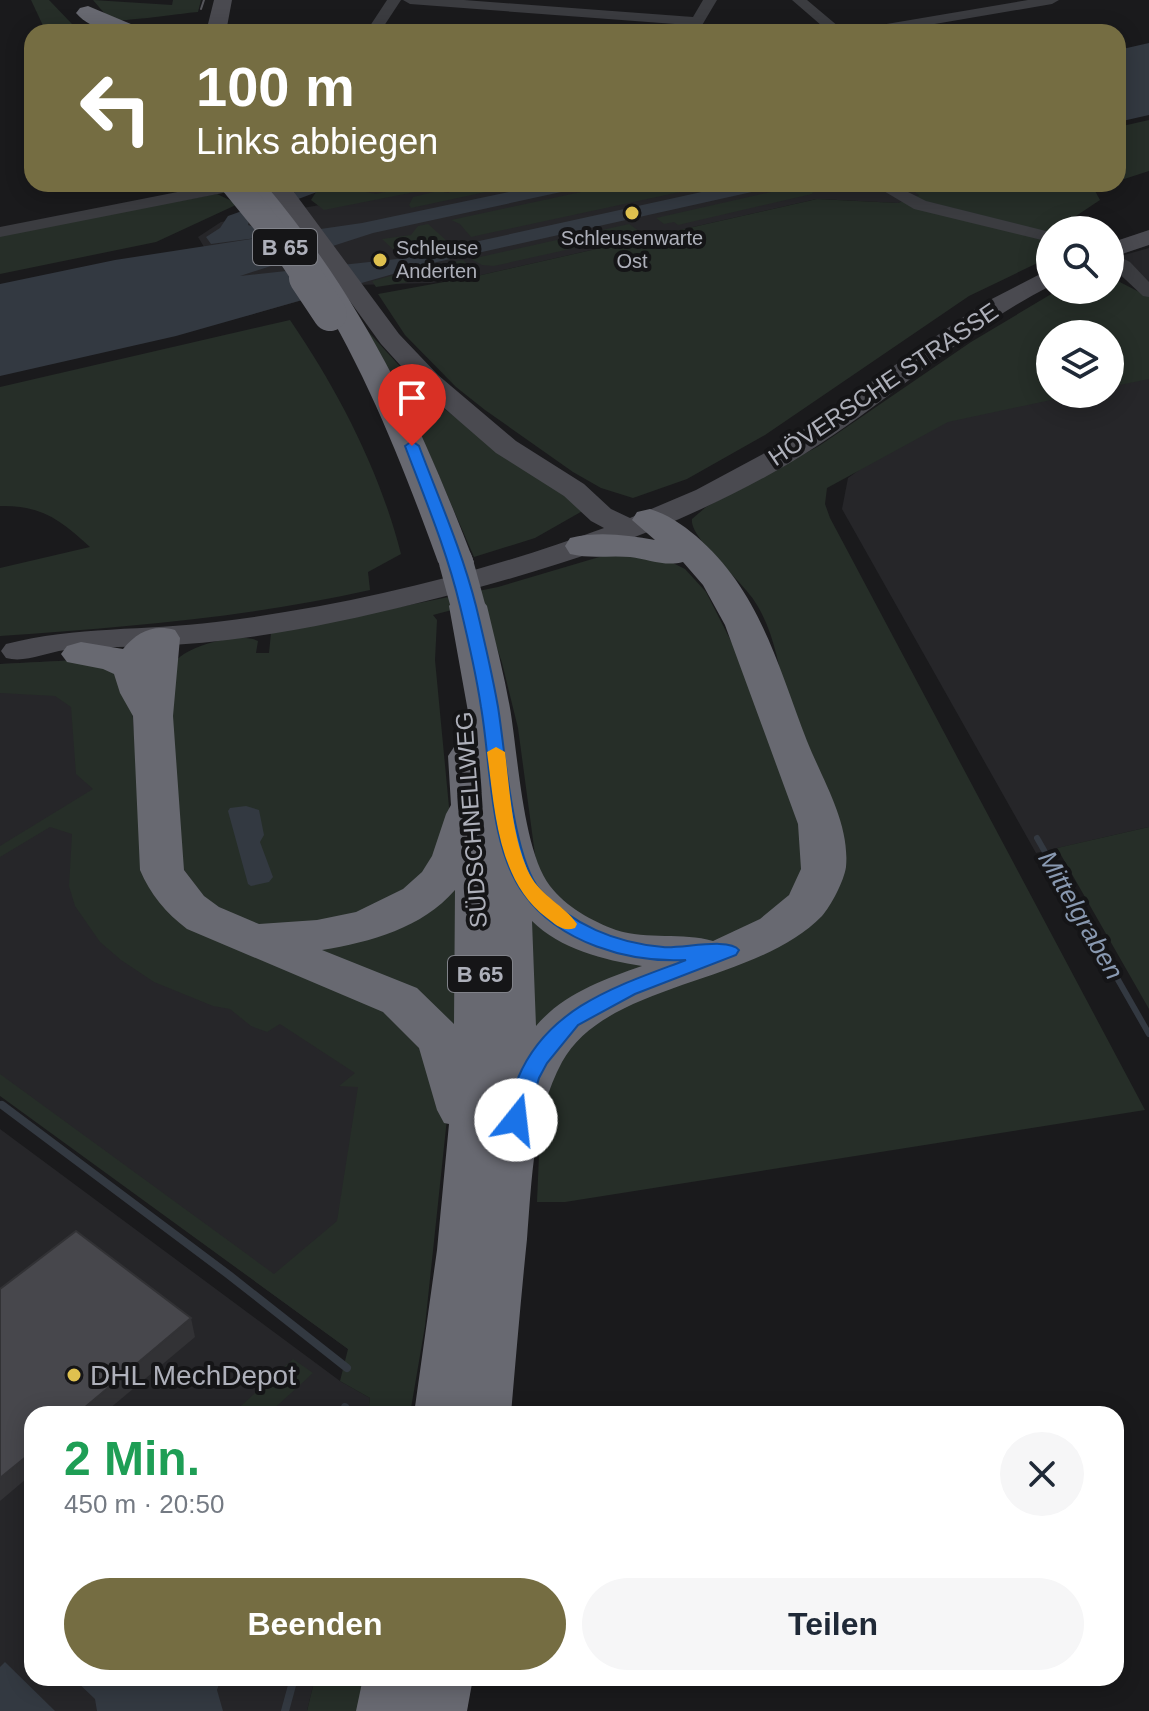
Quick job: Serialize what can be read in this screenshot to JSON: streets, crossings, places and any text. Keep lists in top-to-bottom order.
{
  "streets": {
    "highway": ["B 65", "SÜDSCHNELLWEG"],
    "main road": ["HÖVERSCHE STRASSE"]
  },
  "water": ["Mittelgraben"],
  "places": ["Schleusenwarte Ost", "Schleuse Anderten", "DHL MechDepot"],
  "page": {
    "turn": ["100 m", "Links abbiegen"],
    "heading": ["2 Min.", "450 m · 20:50"],
    "buttons": ["Beenden", "Teilen"]
  }
}
